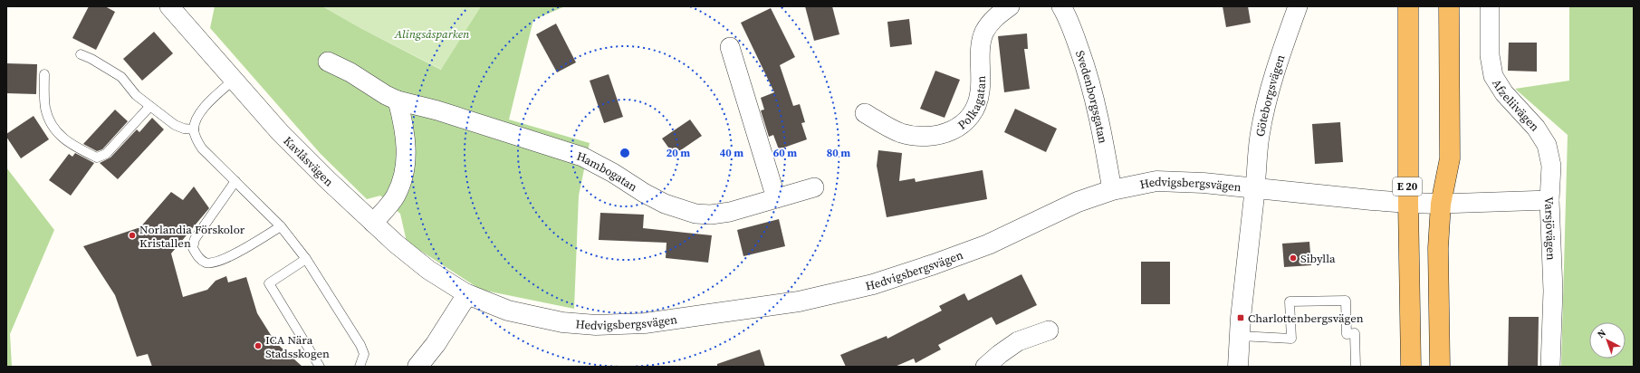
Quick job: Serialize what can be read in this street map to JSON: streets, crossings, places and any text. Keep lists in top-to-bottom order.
{
  "streets": {
    "highway": ["E 20"],
    "street": [
      "Göteborgsvägen",
      "Svedenborgsgatan",
      "Polkagatan",
      "Afzeliivägen",
      "Kavlåsvägen",
      "Hambogatan",
      "Hedvigsbergsvägen",
      "Varsjövägen"
    ]
  },
  "crossings": [
    ["Göteborgsvägen", "Hedvigsbergsvägen"],
    ["Svedenborgsgatan", "Hedvigsbergsvägen"],
    ["Afzeliivägen", "Varsjövägen"],
    ["Kavlåsvägen", "Hedvigsbergsvägen"],
    ["Hedvigsbergsvägen", "E 20"],
    ["Hedvigsbergsvägen", "Varsjövägen"]
  ],
  "parks": ["Alingsåsparken"],
  "places": {
    "other": ["Norlandia Förskolor Kristallen", "Sibylla", "ICA Nära Stadsskogen"],
    "transit": ["Charlottenbergsvägen"]
  },
  "north": "top left",
  "rings": [
    "20 m",
    "40 m",
    "60 m",
    "80 m"
  ]
}
